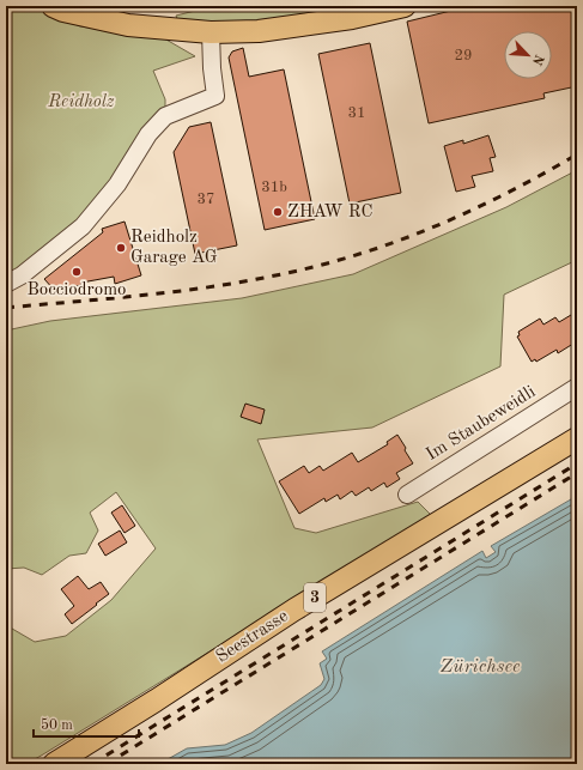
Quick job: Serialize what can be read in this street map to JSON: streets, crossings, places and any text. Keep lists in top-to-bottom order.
{
  "streets": {
    "main road": ["3", "Seestrasse"],
    "street": ["Im Staubeweidli"]
  },
  "water": ["Zürichsee"],
  "parks": ["Reidholz"],
  "places": ["ZHAW RC", "Reidholz Garage AG", "Bocciodromo"],
  "house_numbers": [
    "29",
    "31",
    "31b",
    "37"
  ],
  "scale_bar": "50 m",
  "north": "bottom right"
}
